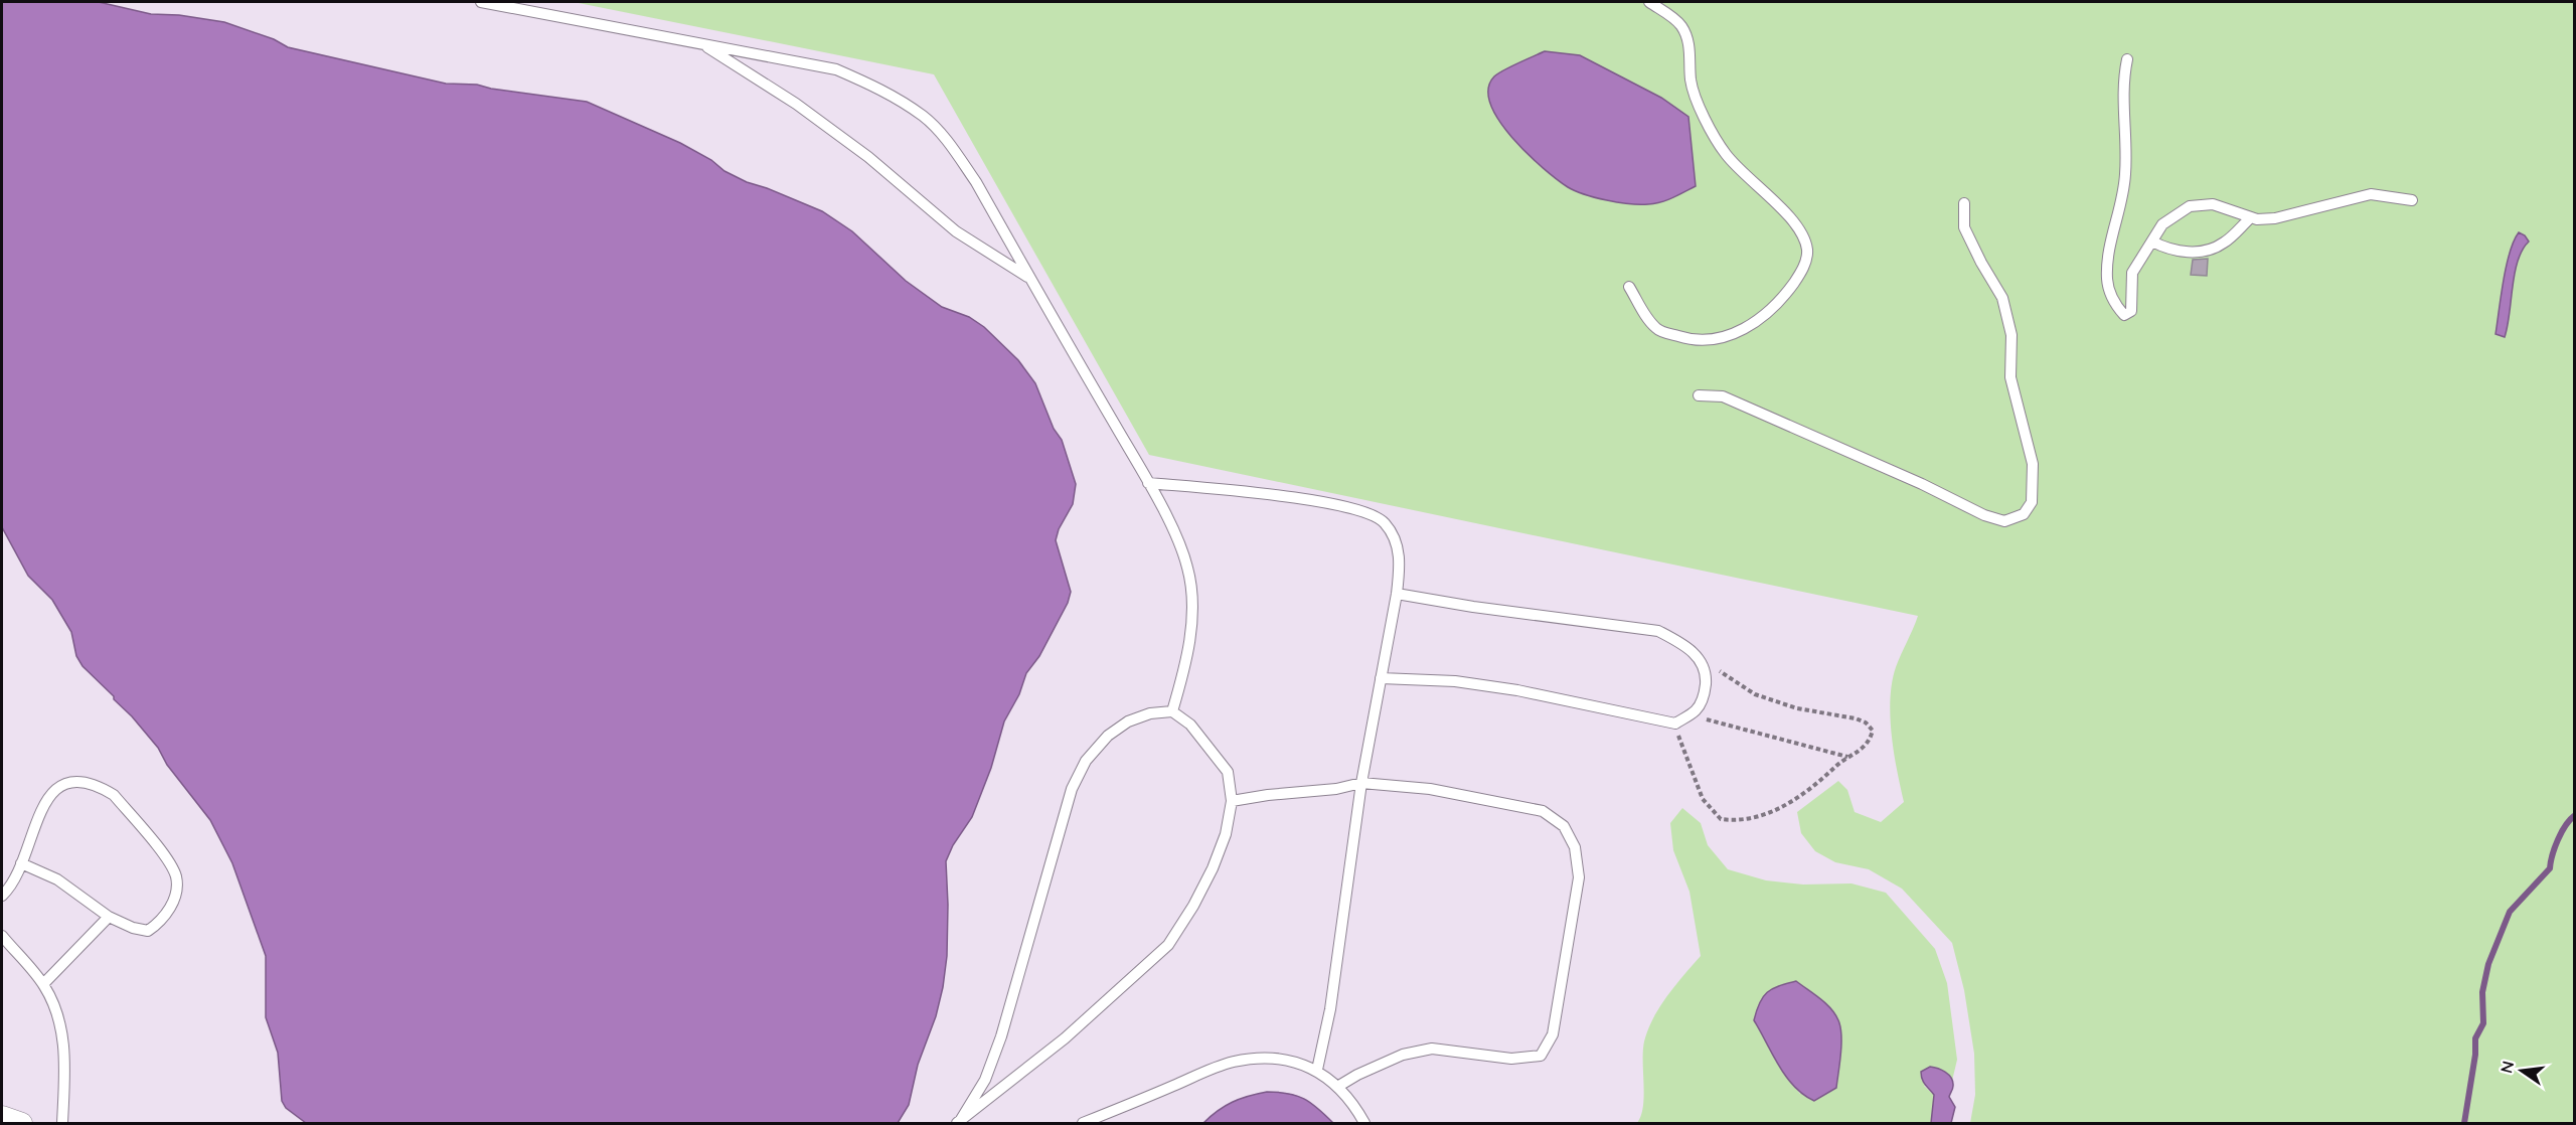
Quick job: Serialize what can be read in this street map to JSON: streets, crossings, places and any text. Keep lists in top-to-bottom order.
{
  "north": "left"
}
